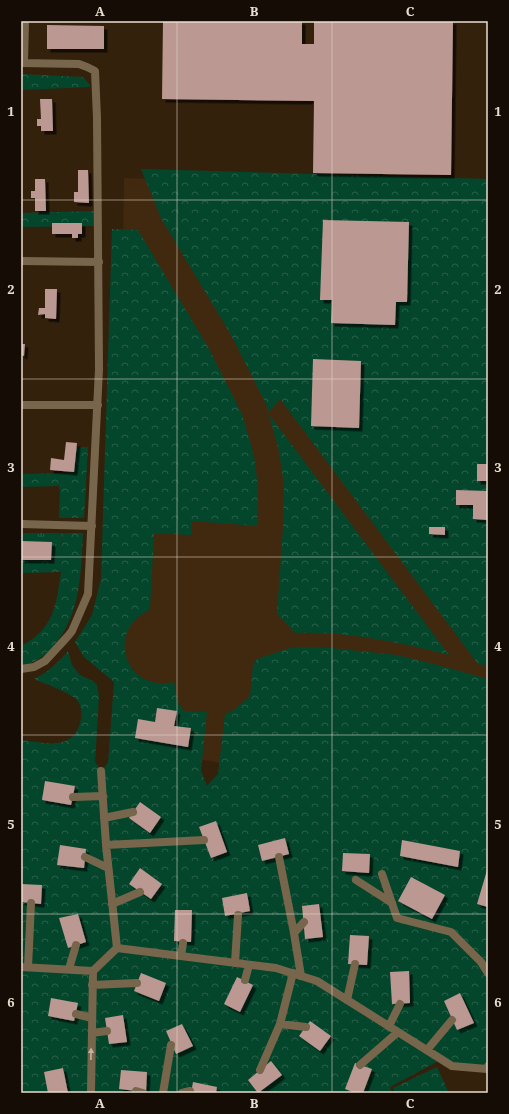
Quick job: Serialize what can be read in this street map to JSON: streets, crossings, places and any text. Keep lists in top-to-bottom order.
{
  "grid": {
    "columns": ["A", "B", "C"],
    "rows": [
      "1",
      "2",
      "3",
      "4",
      "5",
      "6"
    ]
  }
}
